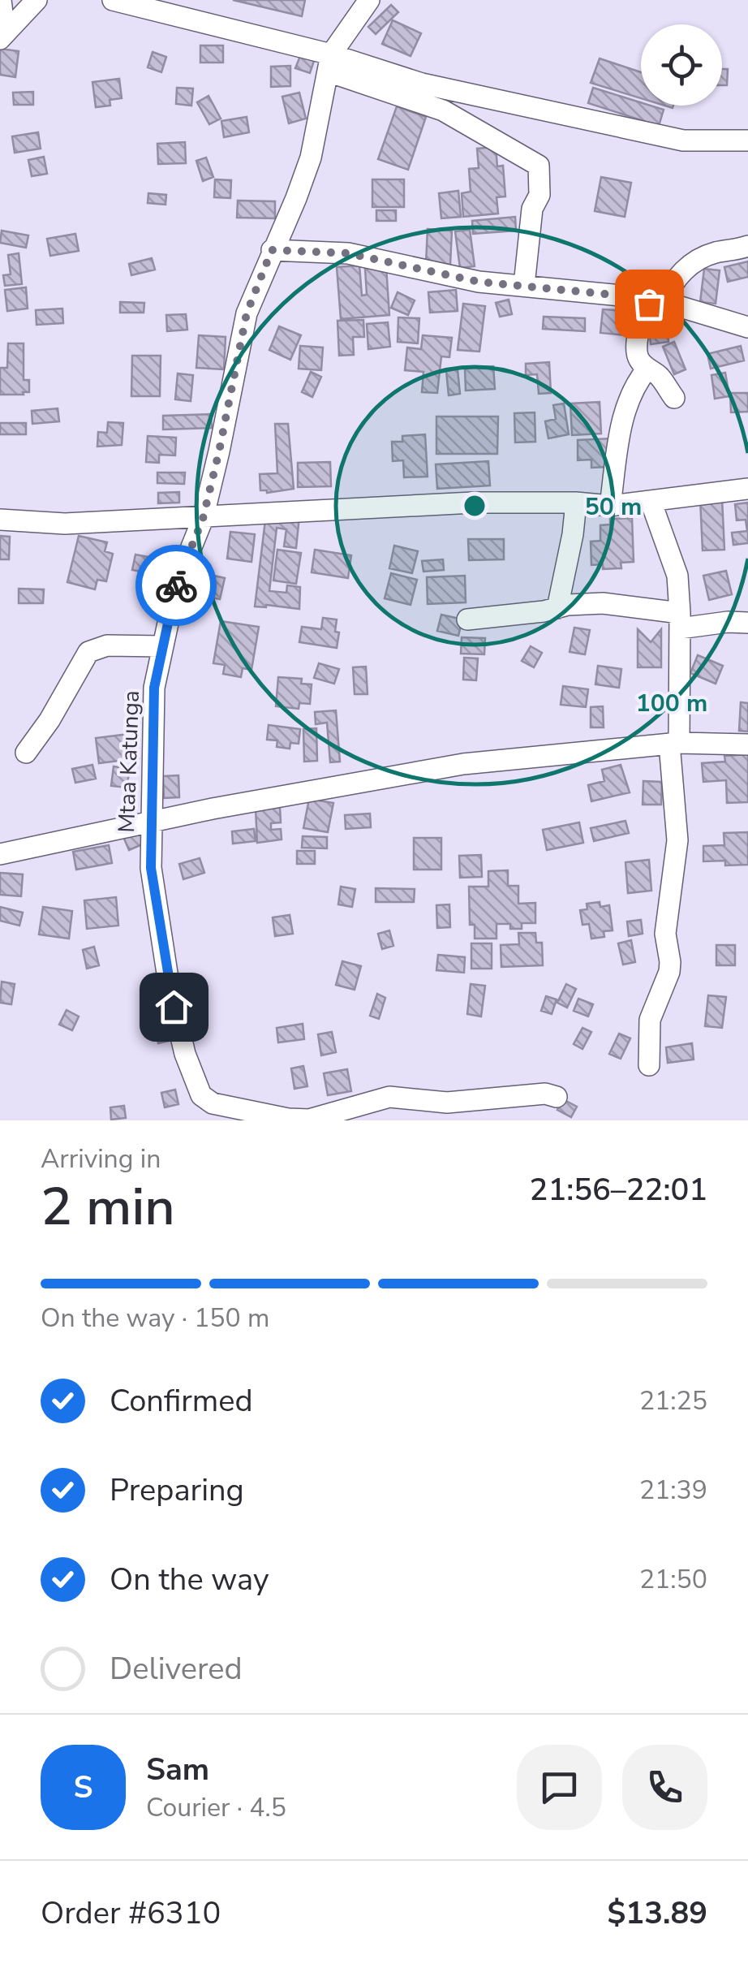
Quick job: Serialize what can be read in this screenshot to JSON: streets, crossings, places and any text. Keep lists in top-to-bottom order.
{
  "streets": {
    "street": ["Mtaa Katunga"]
  },
  "page": {
    "heading": ["2 min", "Arriving in", "21:56–22:01"],
    "panel": [
      "Sam",
      "Courier · 4.5",
      "Order #6310",
      "$13.89"
    ],
    "bar": "On the way · 150 m",
    "list": [
      ["Confirmed", "21:25"],
      ["Preparing", "21:39"],
      ["On the way", "21:50"],
      "Delivered"
    ],
    "round": "S"
  },
  "rings": ["50 m", "100 m"]
}
